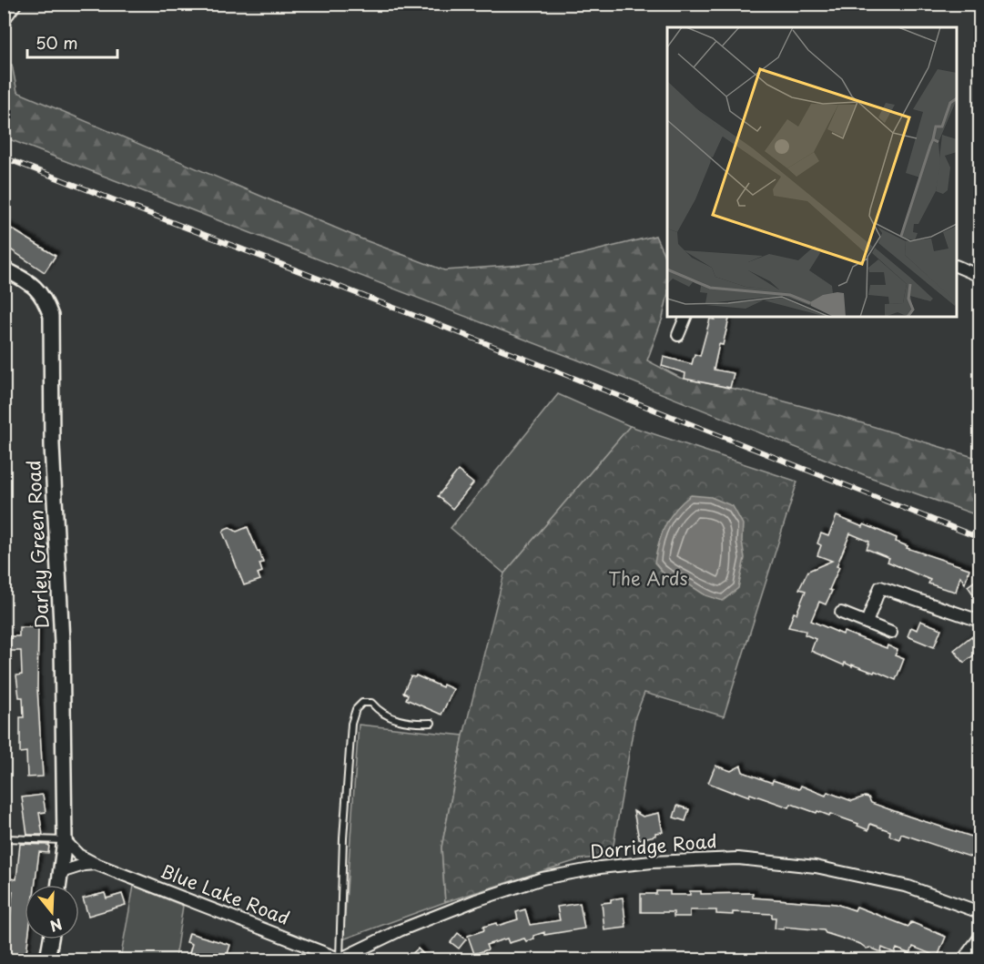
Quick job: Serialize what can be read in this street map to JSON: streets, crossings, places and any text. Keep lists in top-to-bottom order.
{
  "streets": {
    "street": ["Darley Green Road", "Dorridge Road", "Blue Lake Road"]
  },
  "crossings": [
    ["Darley Green Road", "Blue Lake Road"],
    ["Dorridge Road", "Blue Lake Road"]
  ],
  "parks": ["The Ards"],
  "scale_bar": "50 m",
  "north": "bottom"
}
